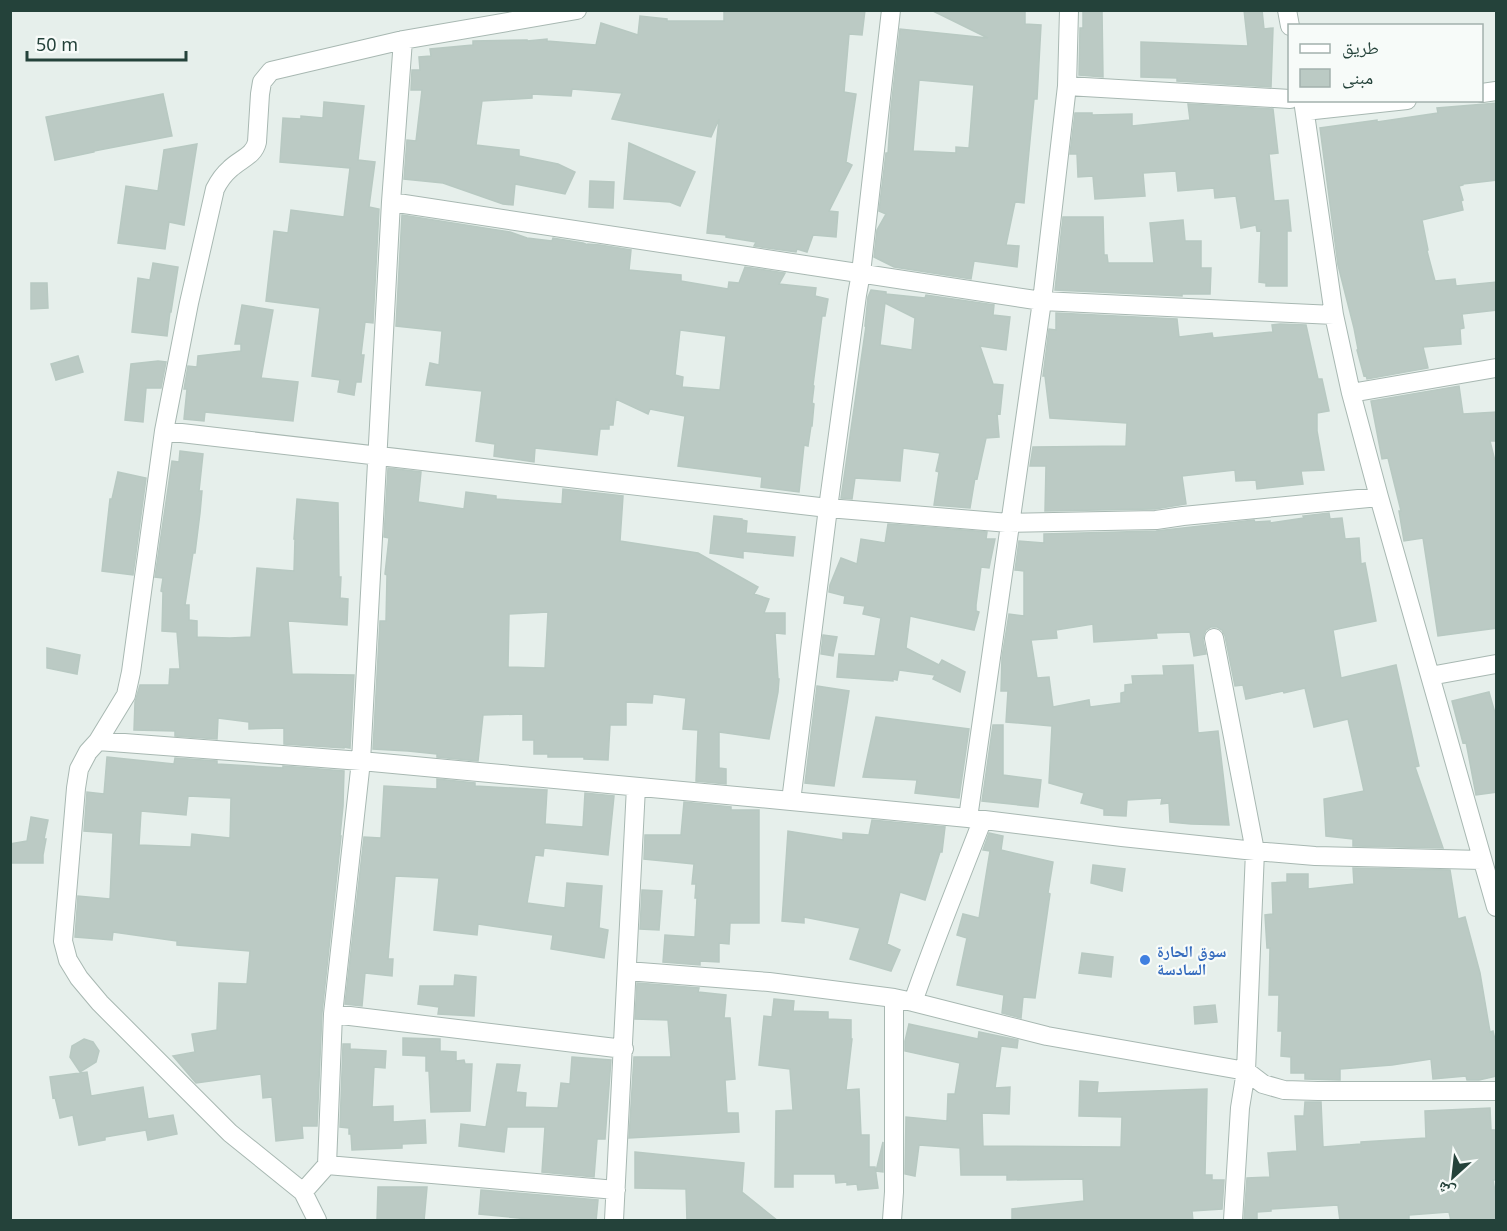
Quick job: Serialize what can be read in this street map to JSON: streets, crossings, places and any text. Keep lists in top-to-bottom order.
{
  "places": ["سوق الحارة السادسة"],
  "legend": ["طريق", "مبنى"],
  "scale_bar": "50 m",
  "north": "bottom left"
}
